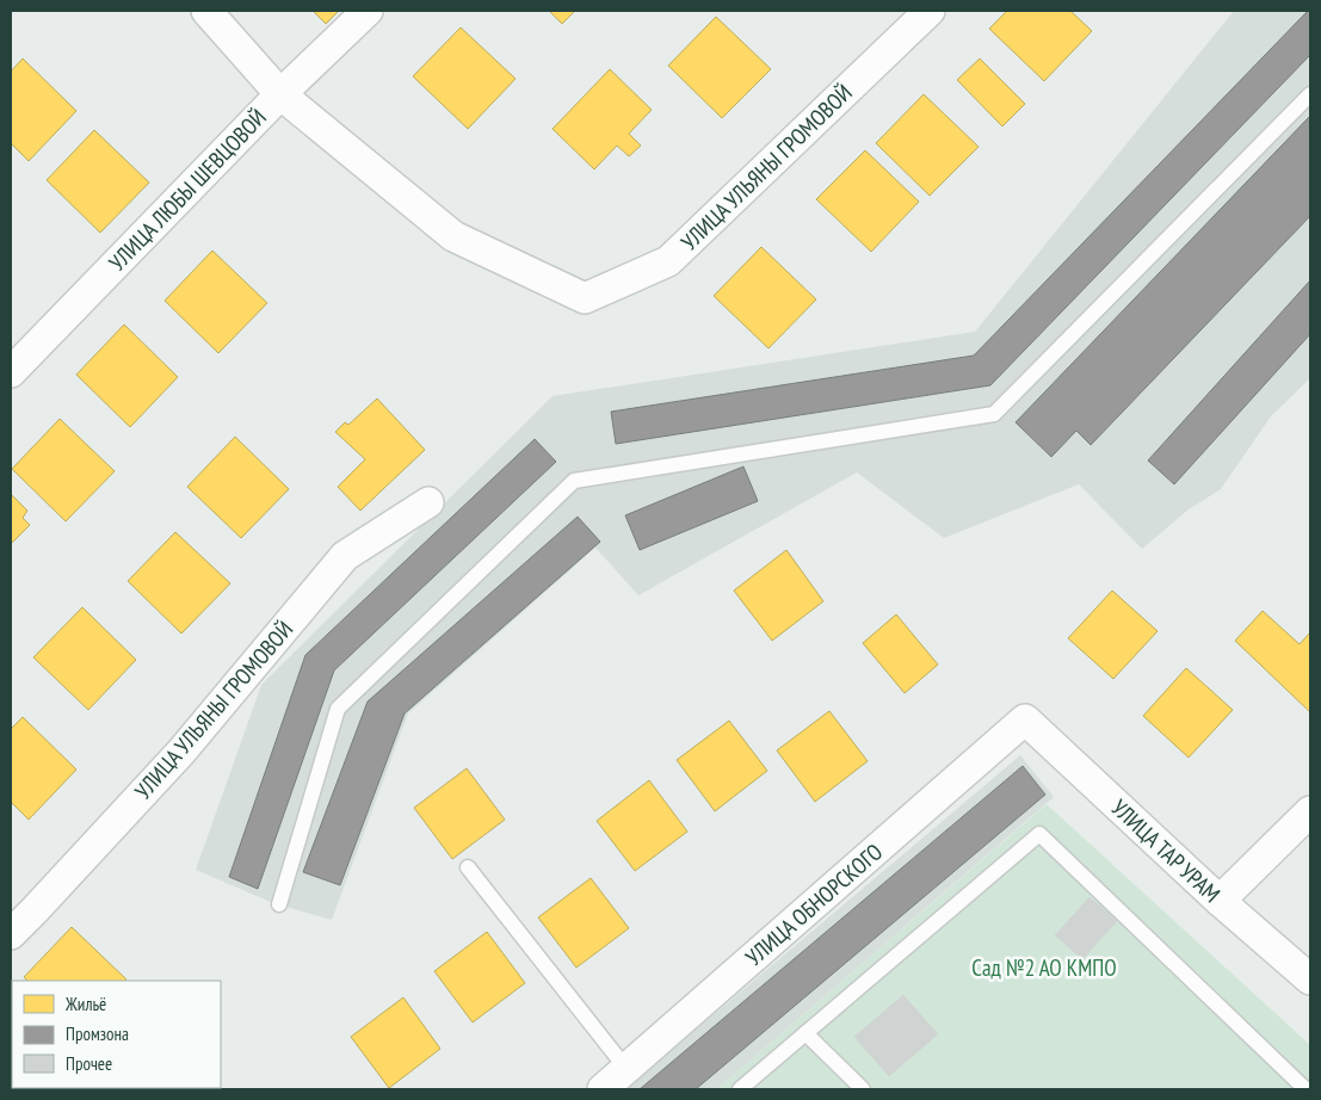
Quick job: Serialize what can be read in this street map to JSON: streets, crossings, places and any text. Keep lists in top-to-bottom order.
{
  "streets": {
    "street": [
      "УЛИЦА УЛЬЯНЫ ГРОМОВОЙ",
      "УЛИЦА ЛЮБЫ ШЕВЦОВОЙ",
      "УЛИЦА ТАР УРАМ",
      "УЛИЦА ОБНОРСКОГО"
    ]
  },
  "crossings": [
    ["УЛИЦА УЛЬЯНЫ ГРОМОВОЙ", "УЛИЦА ЛЮБЫ ШЕВЦОВОЙ"],
    ["УЛИЦА ТАР УРАМ", "УЛИЦА ОБНОРСКОГО"]
  ],
  "parks": ["Сад №2 АО КМПО"],
  "legend": ["Жильё", "Промзона", "Прочее"]
}
